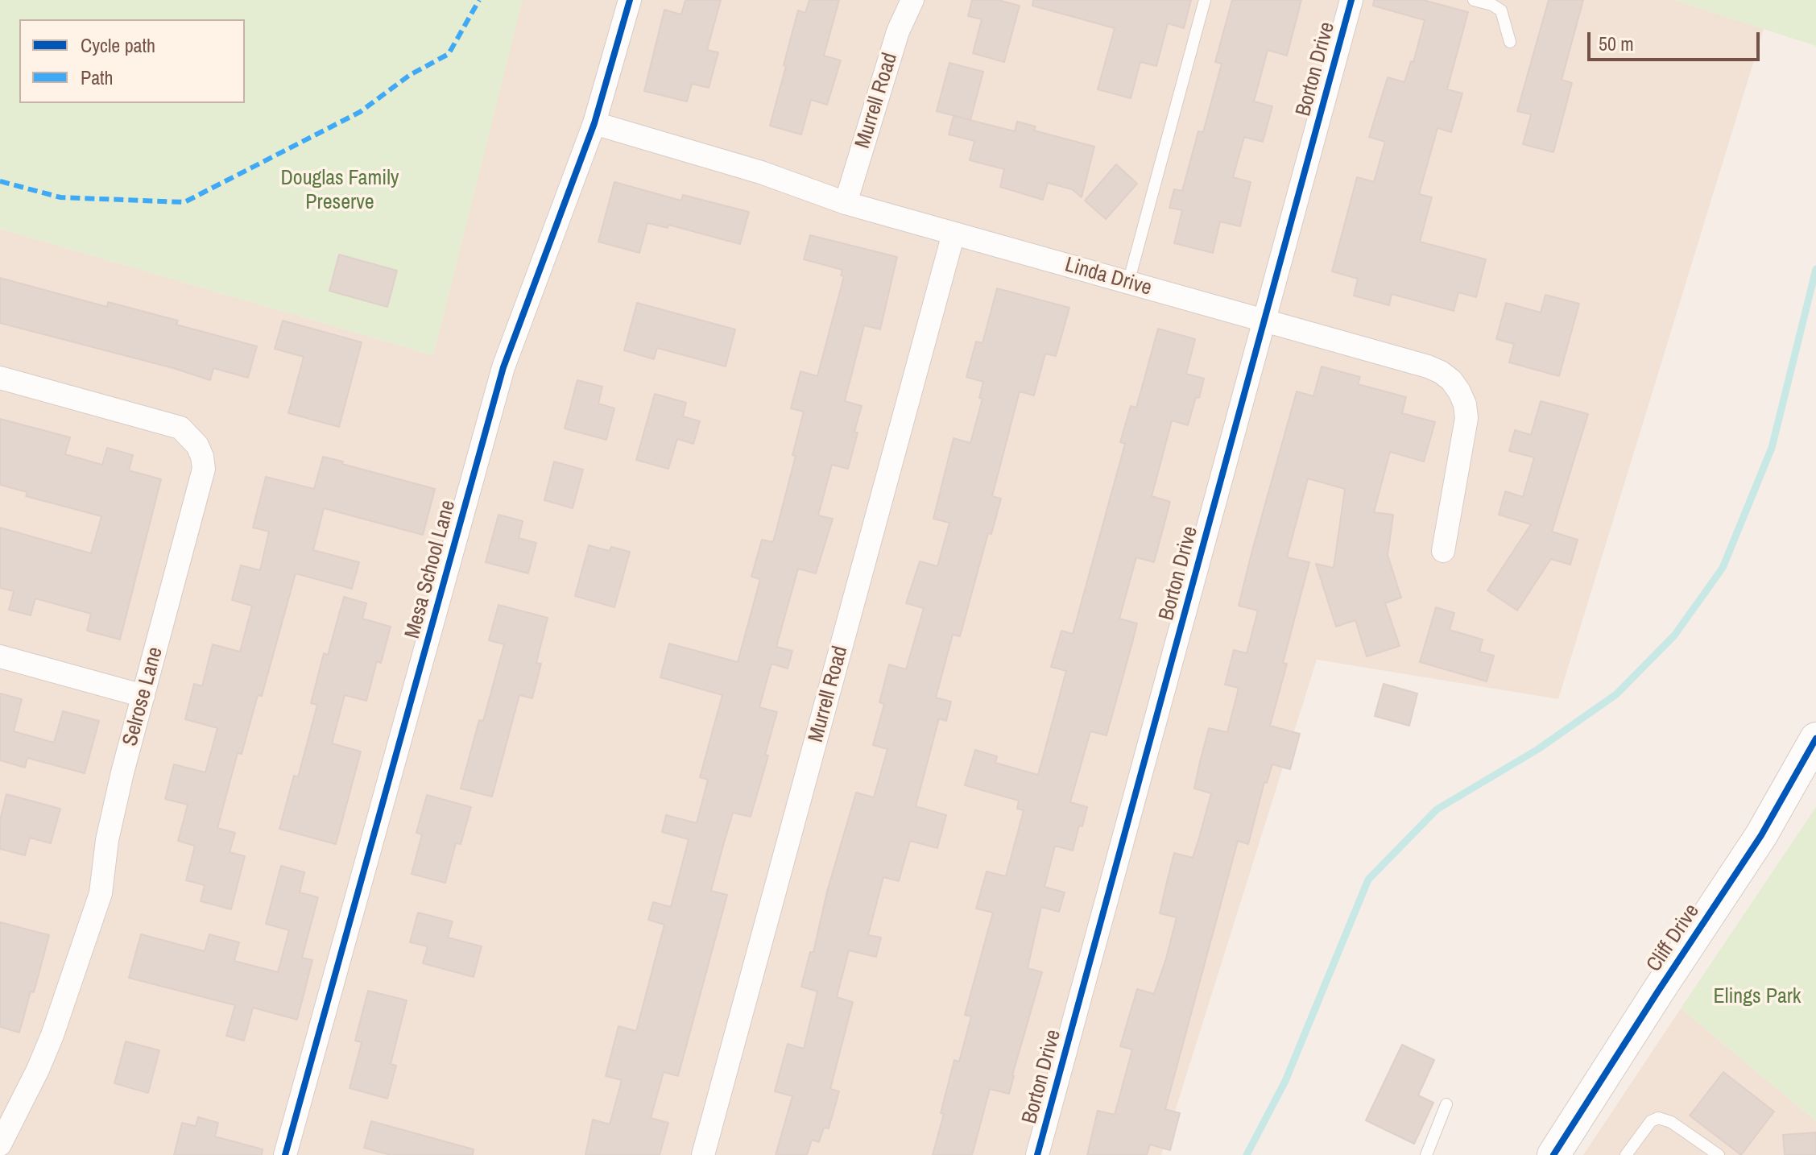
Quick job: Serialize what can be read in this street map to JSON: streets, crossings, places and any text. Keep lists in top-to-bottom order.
{
  "streets": {
    "main road": ["Cliff Drive"],
    "street": [
      "Borton Drive",
      "Murrell Road",
      "Linda Drive",
      "Mesa School Lane",
      "Selrose Lane"
    ]
  },
  "crossings": [
    ["Borton Drive", "Linda Drive"],
    ["Murrell Road", "Linda Drive"],
    ["Linda Drive", "Mesa School Lane"]
  ],
  "parks": ["Douglas Family Preserve", "Elings Park"],
  "legend": ["Cycle path", "Path"],
  "scale_bar": "50 m"
}
